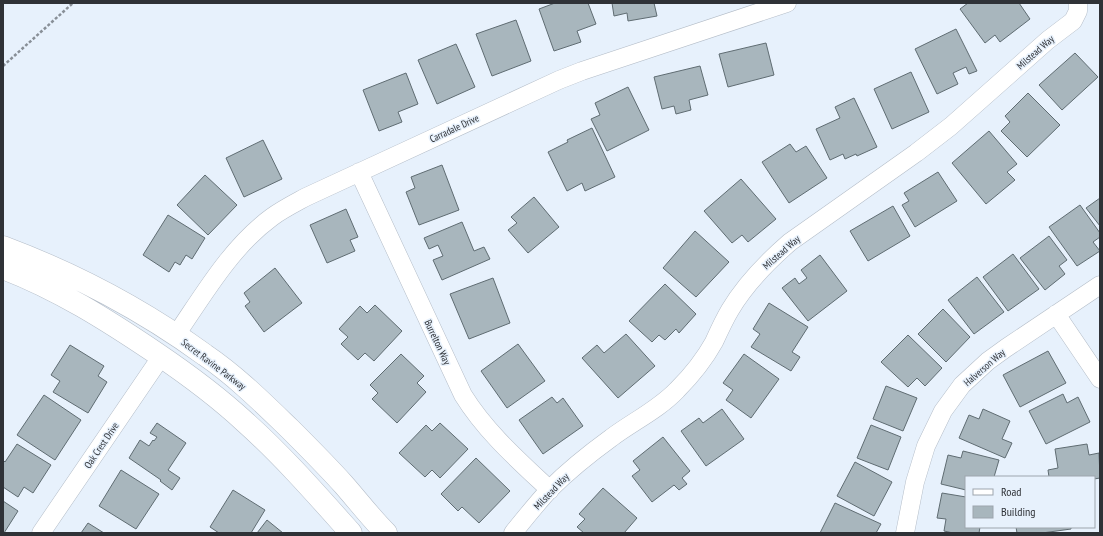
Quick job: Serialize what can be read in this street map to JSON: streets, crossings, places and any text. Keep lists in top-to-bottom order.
{
  "streets": {
    "main road": ["Secret Ravine Parkway"],
    "street": [
      "Milstead Way",
      "Carradale Drive",
      "Burrelton Way",
      "Halverson Way",
      "Oak Crest Drive"
    ]
  },
  "crossings": [
    ["Milstead Way", "Burrelton Way"],
    ["Carradale Drive", "Burrelton Way"],
    ["Carradale Drive", "Secret Ravine Parkway"],
    ["Secret Ravine Parkway", "Oak Crest Drive"]
  ],
  "legend": ["Road", "Building"]
}
